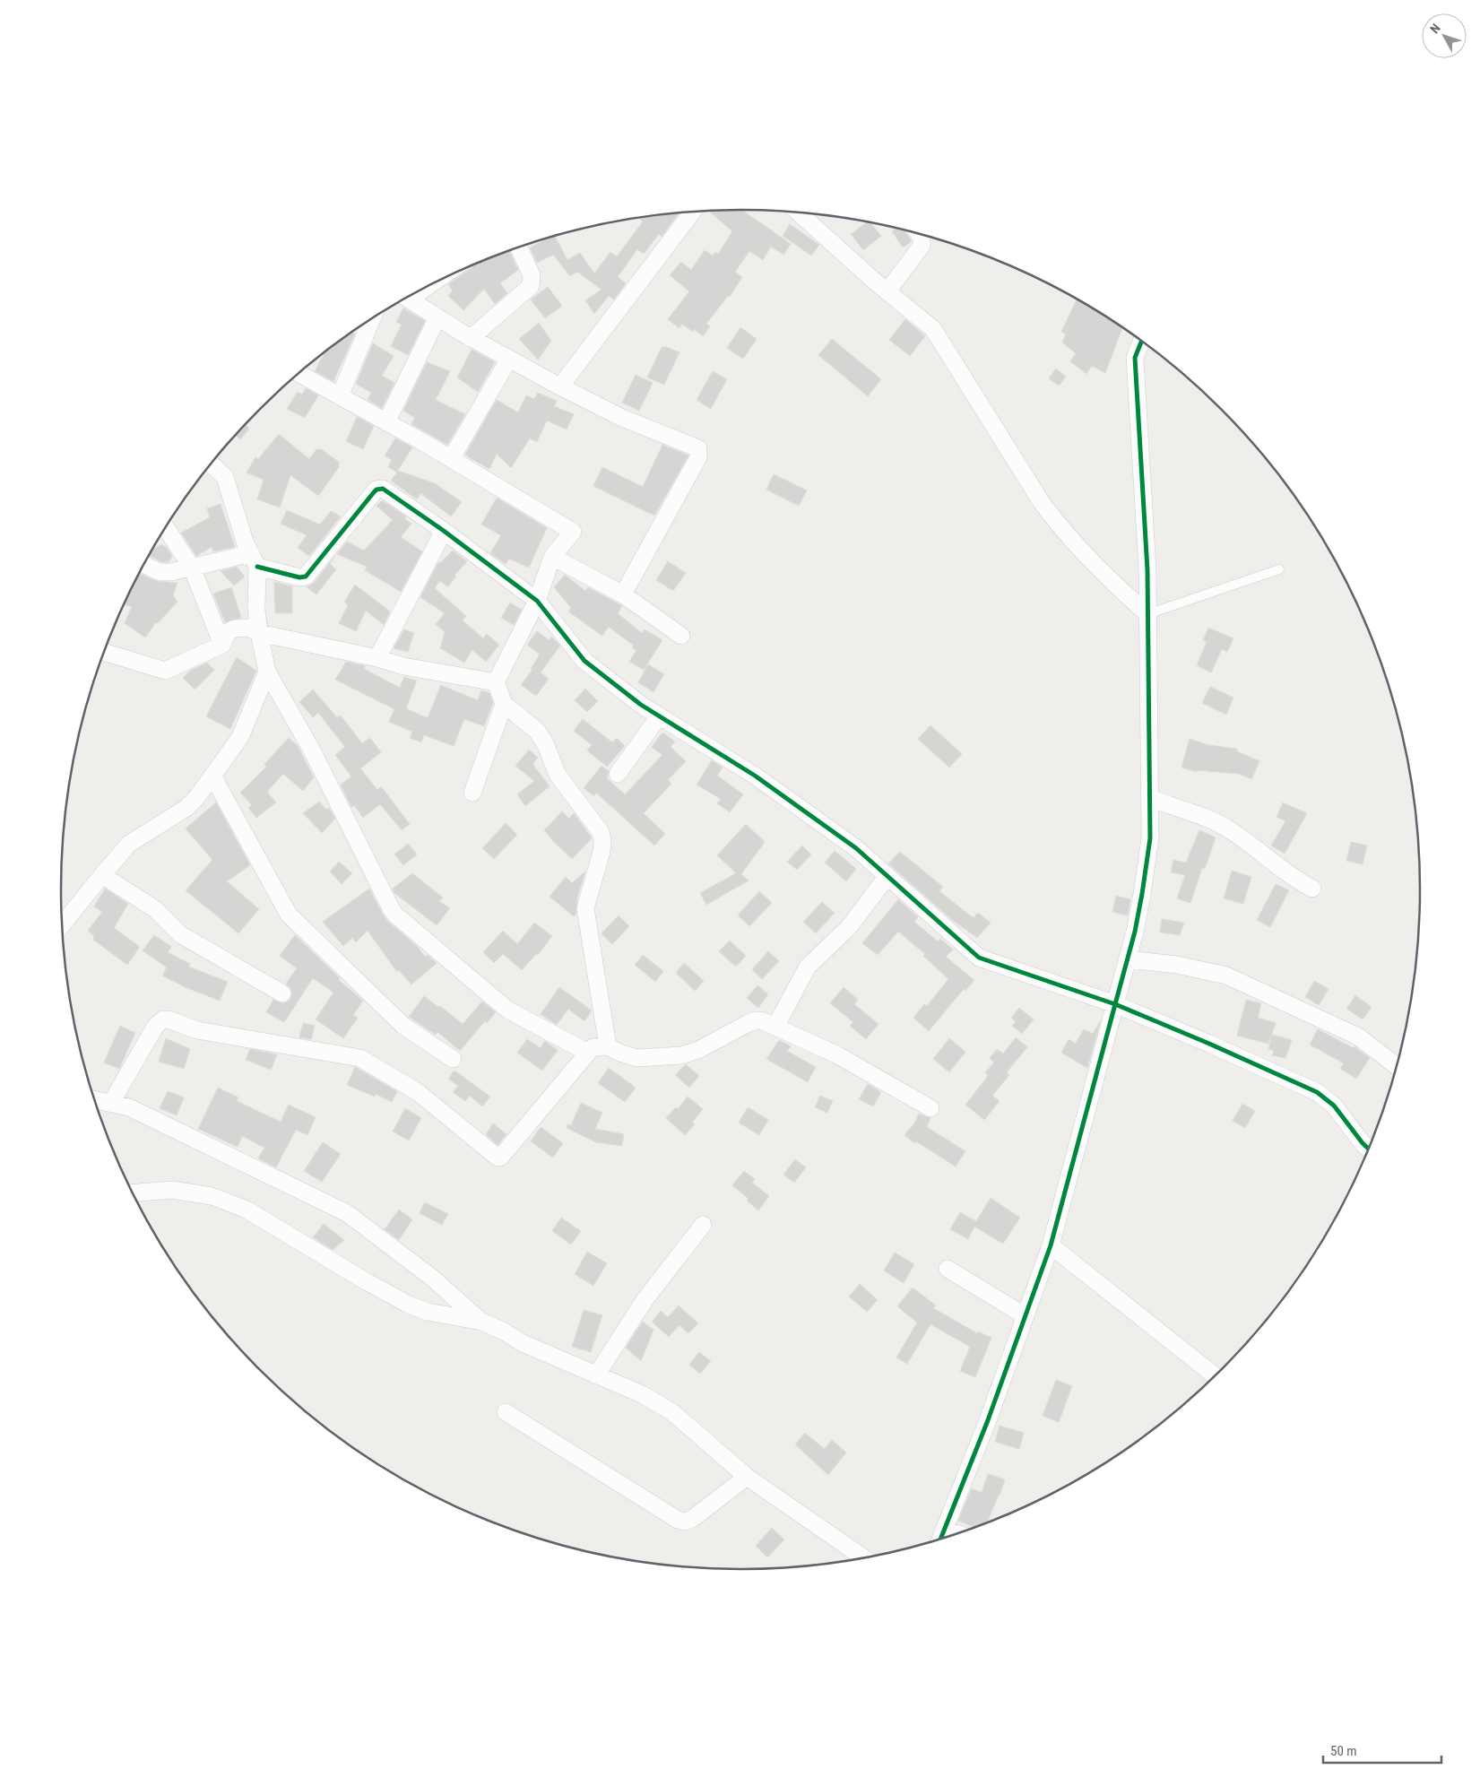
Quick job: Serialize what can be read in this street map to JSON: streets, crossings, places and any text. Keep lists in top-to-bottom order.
{
  "scale_bar": "50 m",
  "north": "top left"
}
